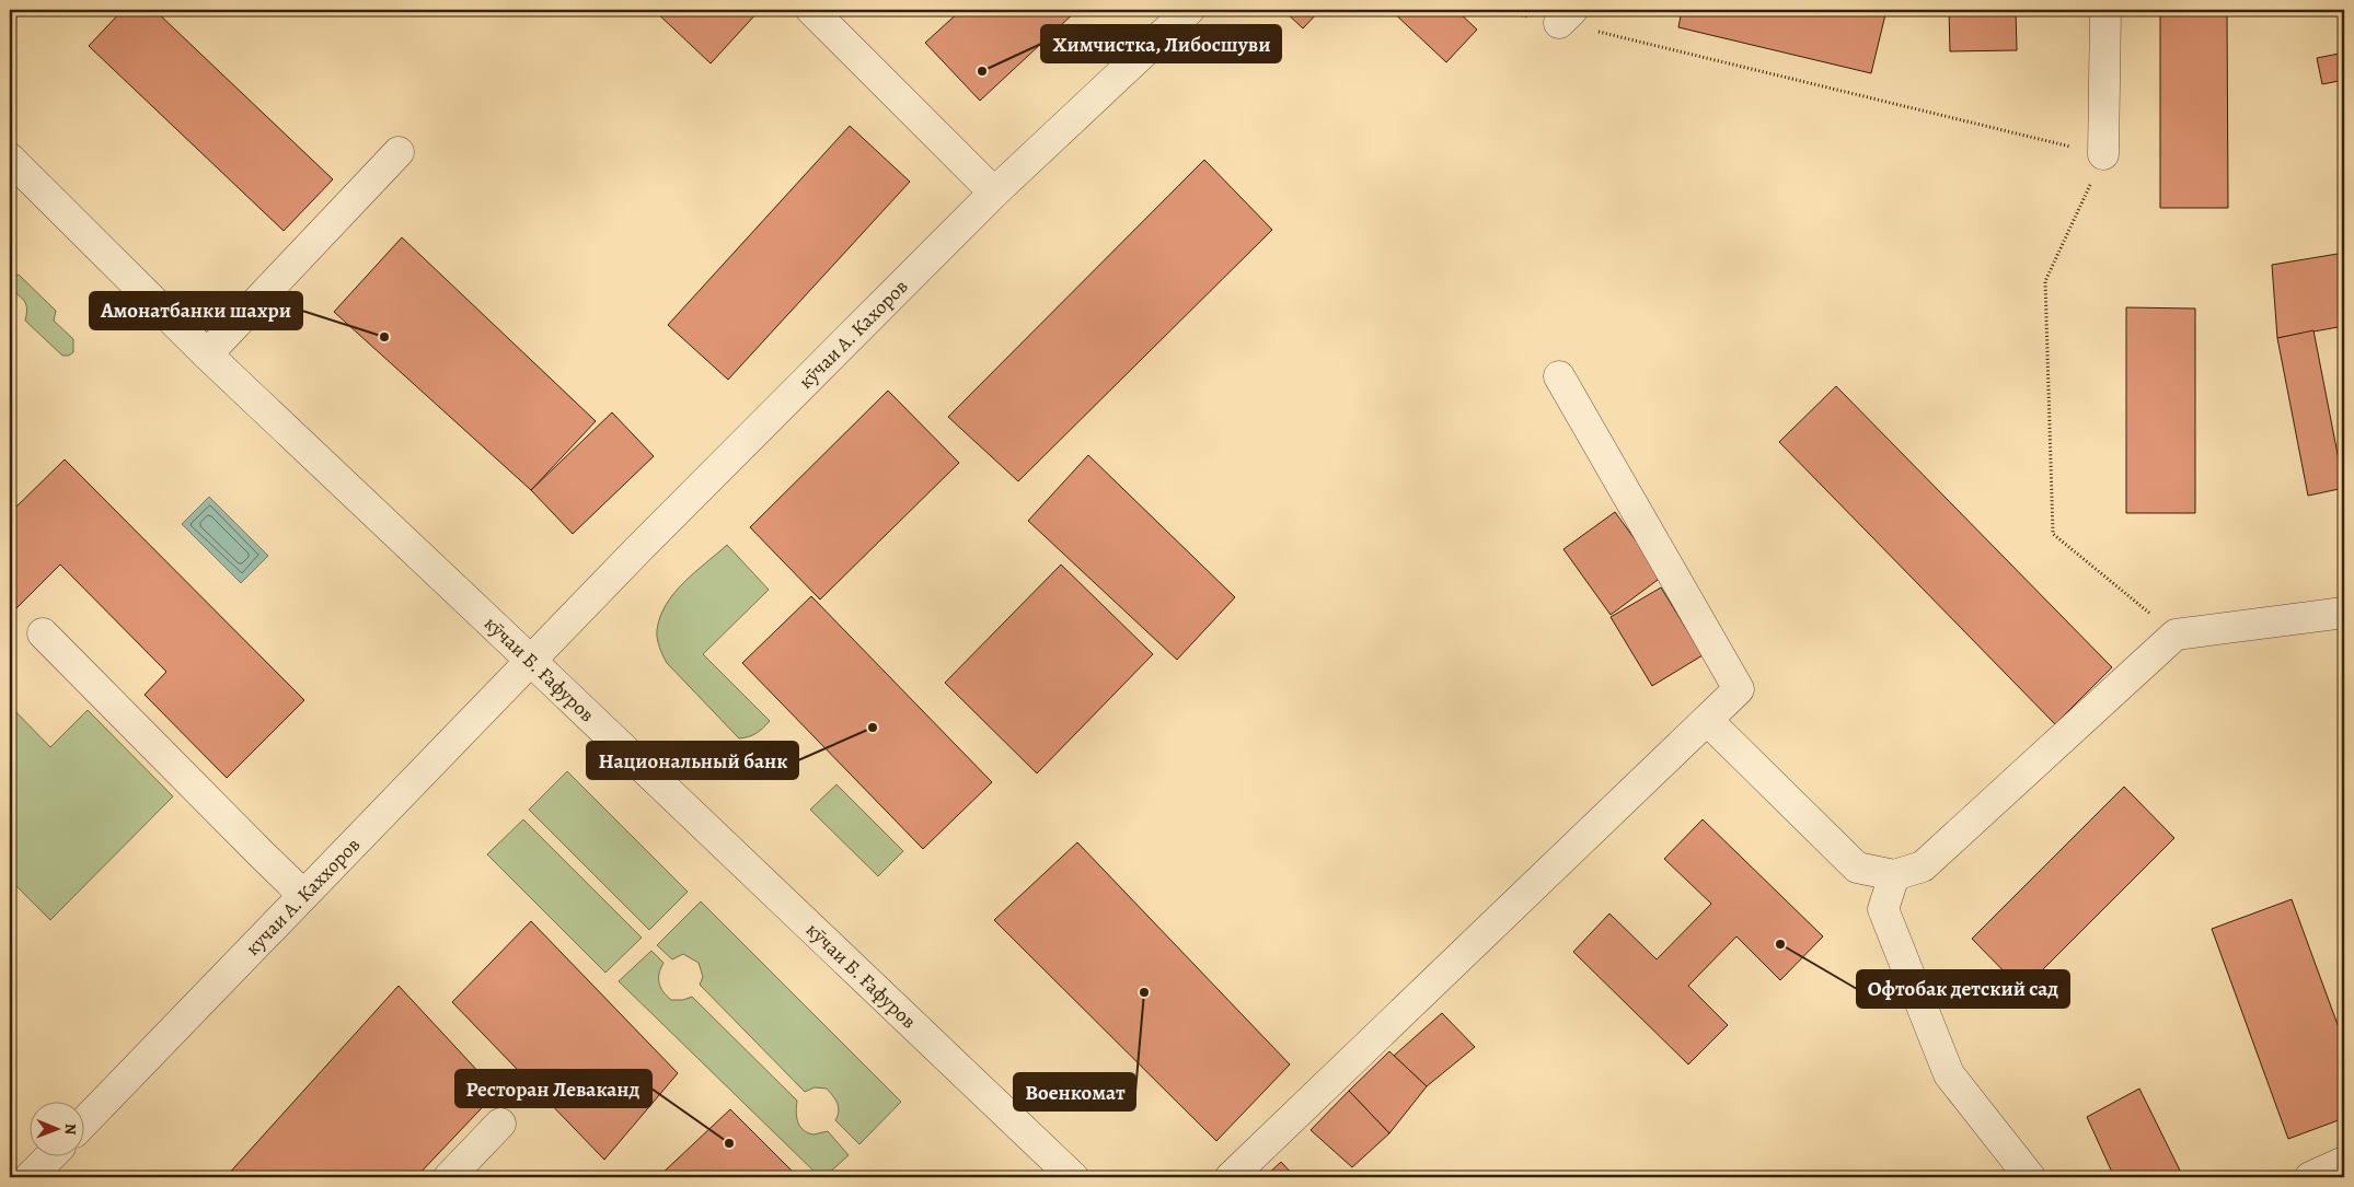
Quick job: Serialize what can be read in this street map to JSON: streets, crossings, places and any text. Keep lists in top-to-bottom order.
{
  "streets": {
    "street": ["кӯчаи А. Кахоров", "кӯчаи Б. Ғафуров", "кучаи А. Каххоров"]
  },
  "crossings": [
    ["кӯчаи А. Кахоров", "кӯчаи Б. Ғафуров"],
    ["кӯчаи А. Кахоров", "кучаи А. Каххоров"],
    ["кӯчаи Б. Ғафуров", "кучаи А. Каххоров"]
  ],
  "places": [
    "Химчистка, Либосшуви",
    "Амонатбанки шахри",
    "Национальный банк",
    "Офтобак детский сад",
    "Военкомат",
    "Ресторан Леваканд"
  ],
  "north": "right"
}
